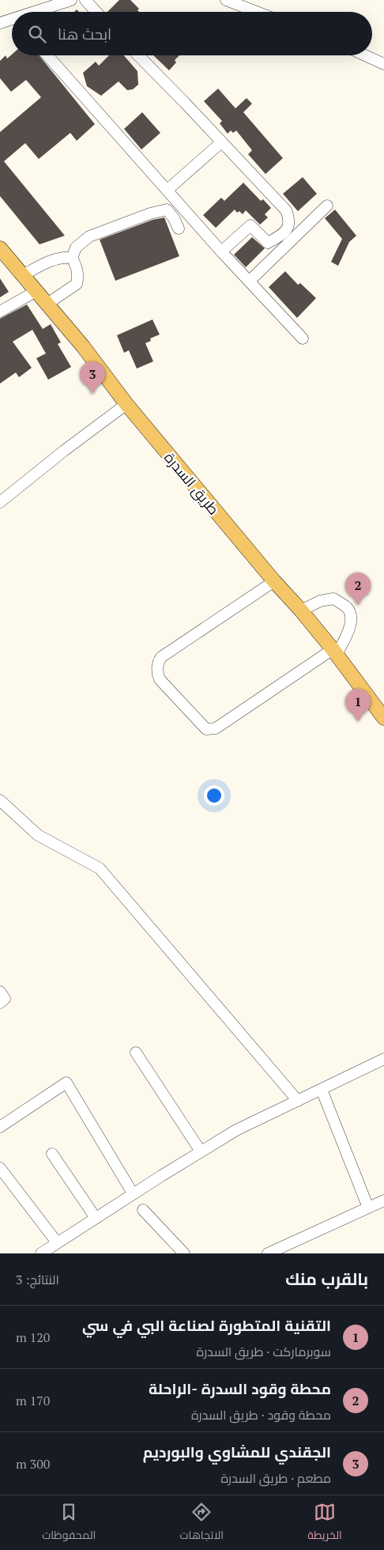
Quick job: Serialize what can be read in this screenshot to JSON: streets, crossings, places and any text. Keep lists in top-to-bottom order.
{
  "streets": {
    "main road": ["طريق السدرة"]
  },
  "page": {
    "search": "ابحث هنا",
    "pins": ["3", "2", "1"],
    "heading": ["بالقرب منك", "النتائج: 3"],
    "list": [
      {
        "mark": "1",
        "name": "التقنية المتطورة لصناعة البي في سي",
        "note": "سوبرماركت · طريق السدرة",
        "value": "120 m"
      },
      {
        "mark": "2",
        "name": "محطة وقود السدرة -الراحلة",
        "note": "محطة وقود · طريق السدرة",
        "value": "170 m"
      },
      {
        "mark": "3",
        "name": "الجقندي للمشاوي والبورديم",
        "note": "مطعم · طريق السدرة",
        "value": "300 m"
      }
    ],
    "nav": ["الخريطة", "الاتجاهات", "المحفوظات"]
  }
}
